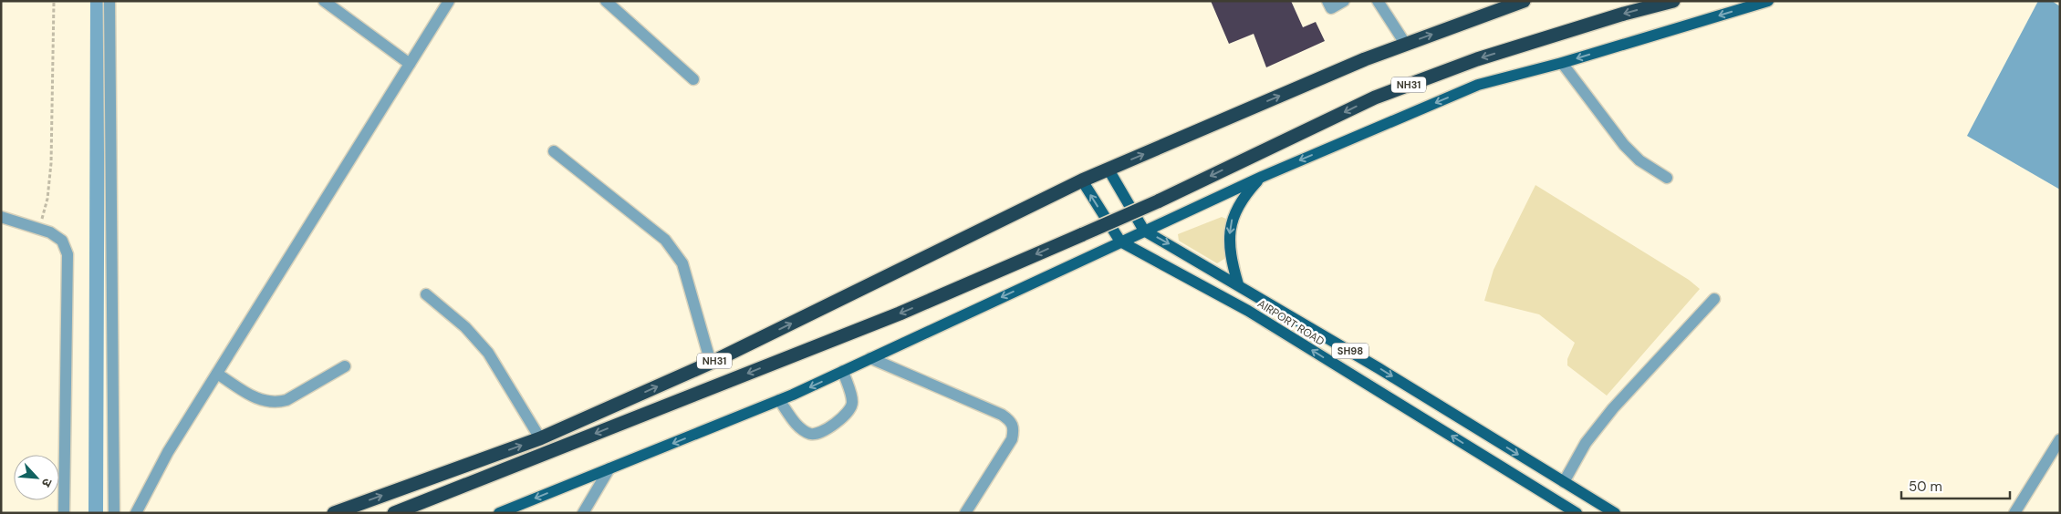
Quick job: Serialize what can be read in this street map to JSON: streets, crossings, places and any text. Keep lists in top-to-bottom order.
{
  "streets": {
    "highway": ["NH31"],
    "main road": ["AIRPORT ROAD", "SH98"]
  },
  "crossings": [
    ["NH31", "AIRPORT ROAD"],
    ["NH31", "SH98"]
  ],
  "scale_bar": "50 m",
  "north": "bottom right"
}
